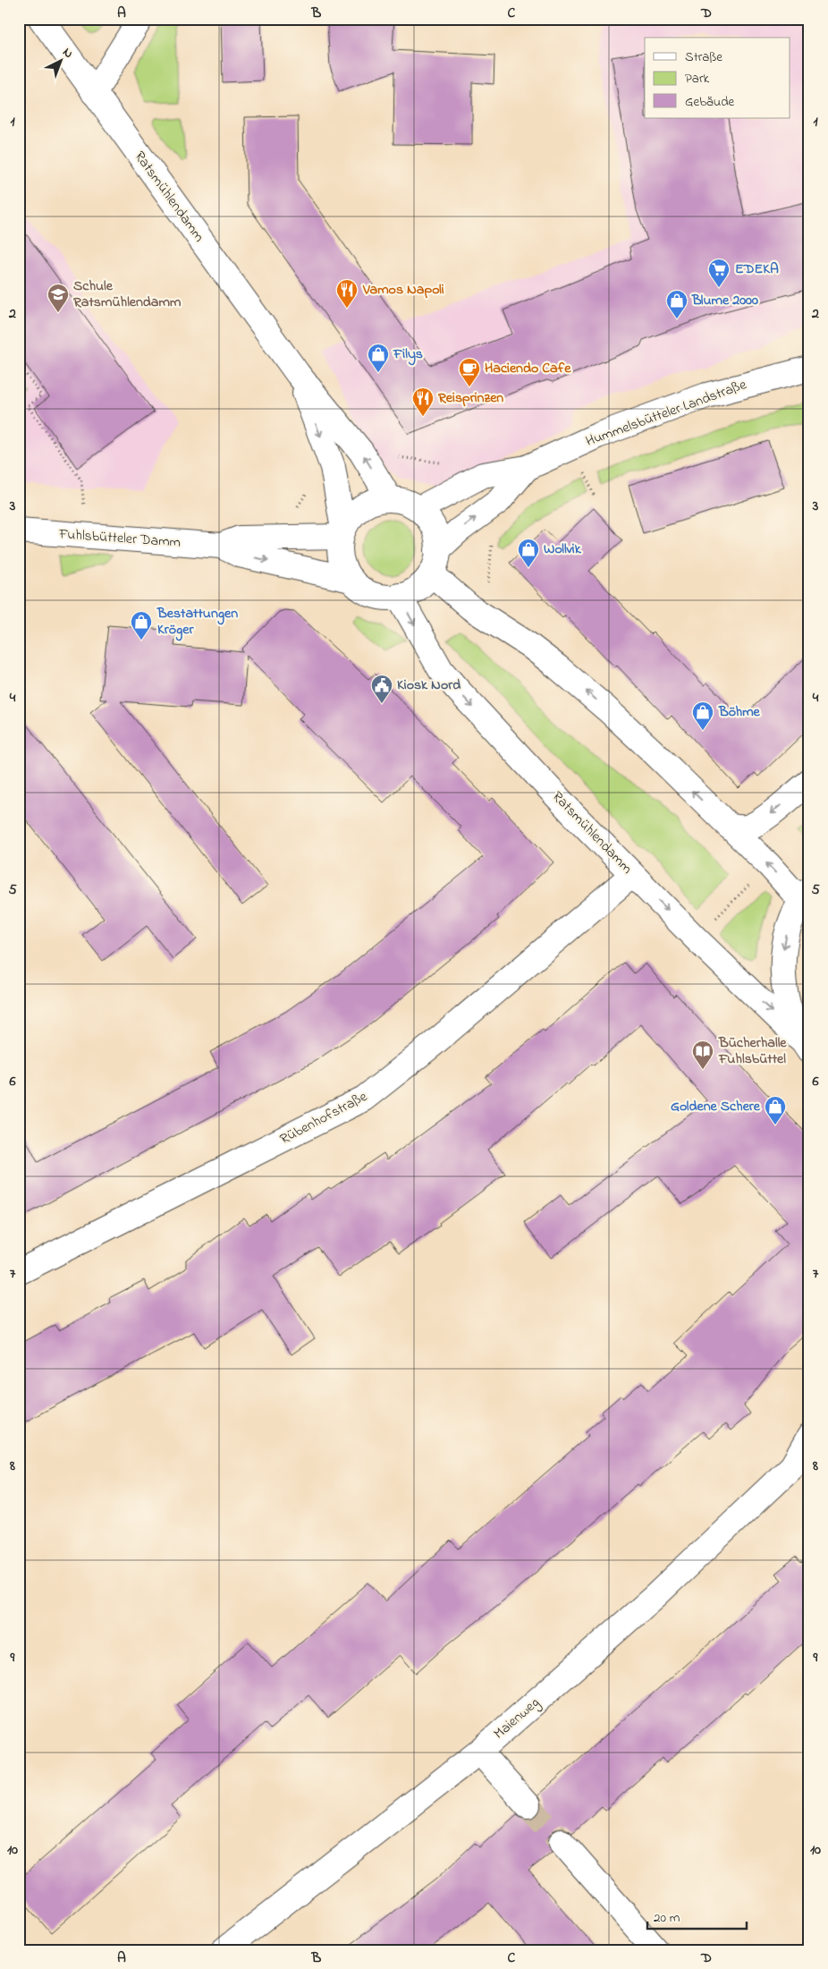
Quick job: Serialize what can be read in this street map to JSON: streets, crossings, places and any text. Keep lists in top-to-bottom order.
{
  "streets": {
    "street": [
      "Ratsmühlendamm",
      "Hummelsbütteler Landstraße",
      "Fuhlsbütteler Damm",
      "Rübenhofstraße",
      "Maienweg"
    ]
  },
  "crossings": [
    ["Ratsmühlendamm", "Hummelsbütteler Landstraße"],
    ["Ratsmühlendamm", "Fuhlsbütteler Damm"],
    ["Ratsmühlendamm", "Rübenhofstraße"],
    ["Hummelsbütteler Landstraße", "Fuhlsbütteler Damm"]
  ],
  "places": {
    "supermarket": ["EDEKA"],
    "restaurant": ["Vamos Napoli", "Reisprinzen"],
    "school or university": ["Schule Ratsmühlendamm"],
    "shop": [
      "Blume 2000",
      "Filys",
      "Wollvik",
      "Bestattungen Kröger",
      "Böhme",
      "Goldene Schere"
    ],
    "cafe": ["Haciendo Cafe"],
    "public building": ["Kiosk Nord"],
    "library": ["Bücherhalle Fuhlsbüttel"]
  },
  "legend": ["Straße", "Park", "Gebäude"],
  "scale_bar": "20 m",
  "north": "top right",
  "grid": {
    "columns": [
      "A",
      "B",
      "C",
      "D"
    ],
    "rows": [
      "1",
      "2",
      "3",
      "4",
      "5",
      "6",
      "7",
      "8",
      "9",
      "10"
    ]
  }
}
